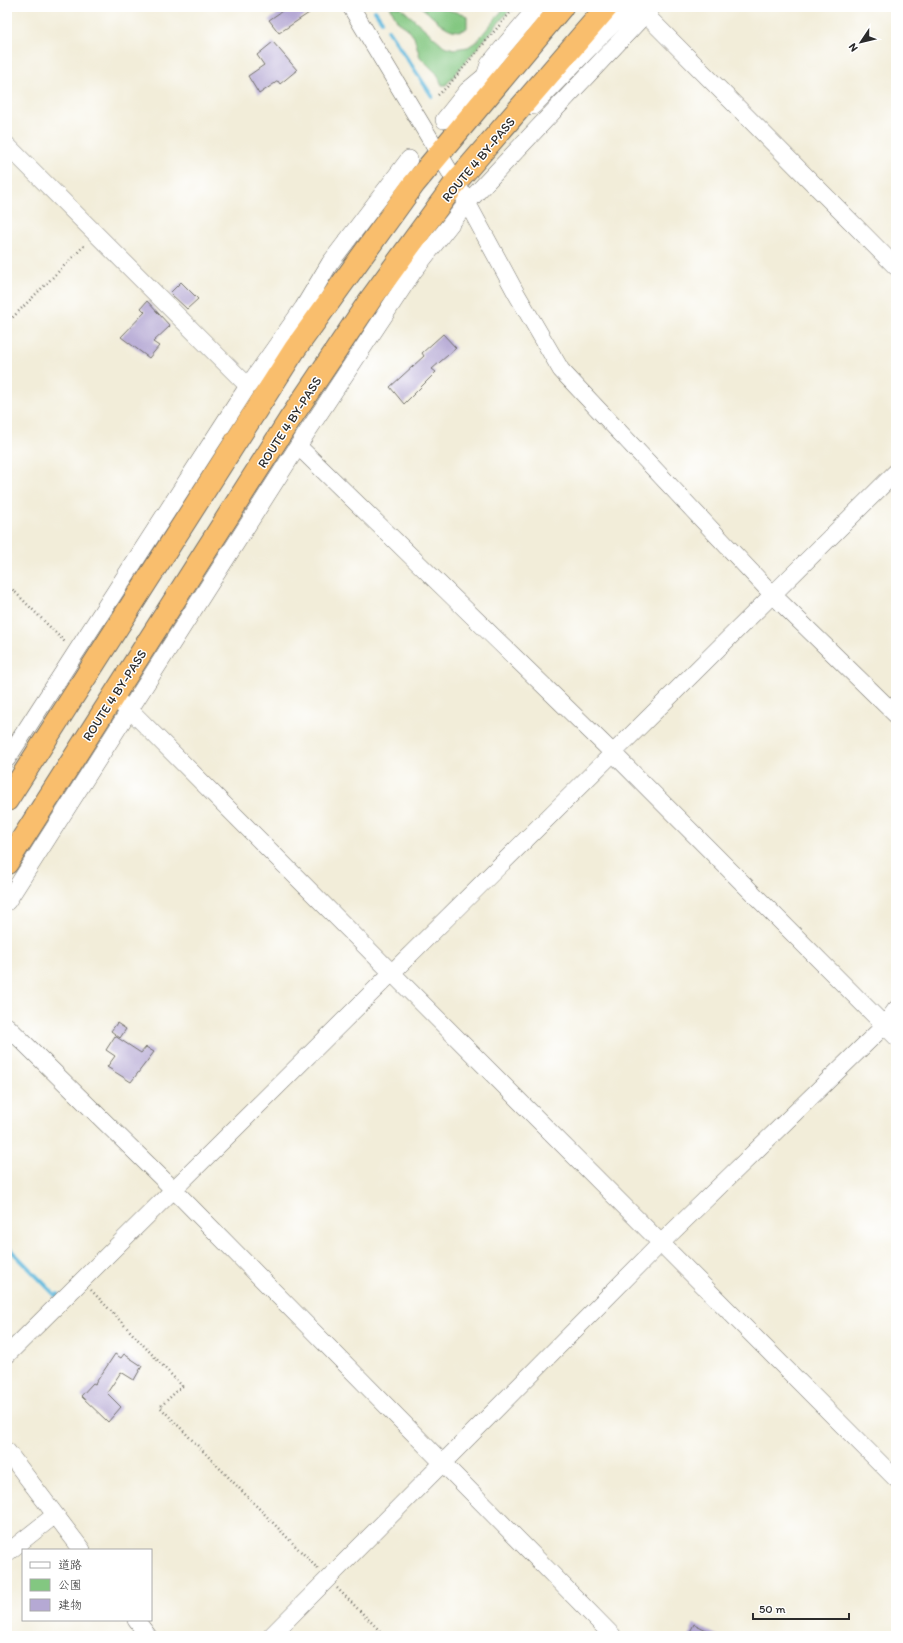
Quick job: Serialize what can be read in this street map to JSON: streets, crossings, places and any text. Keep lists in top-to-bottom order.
{
  "streets": {
    "highway": ["ROUTE 4 BY-PASS"]
  },
  "legend": ["道路", "公園", "建物"],
  "scale_bar": "50 m",
  "north": "bottom left"
}
